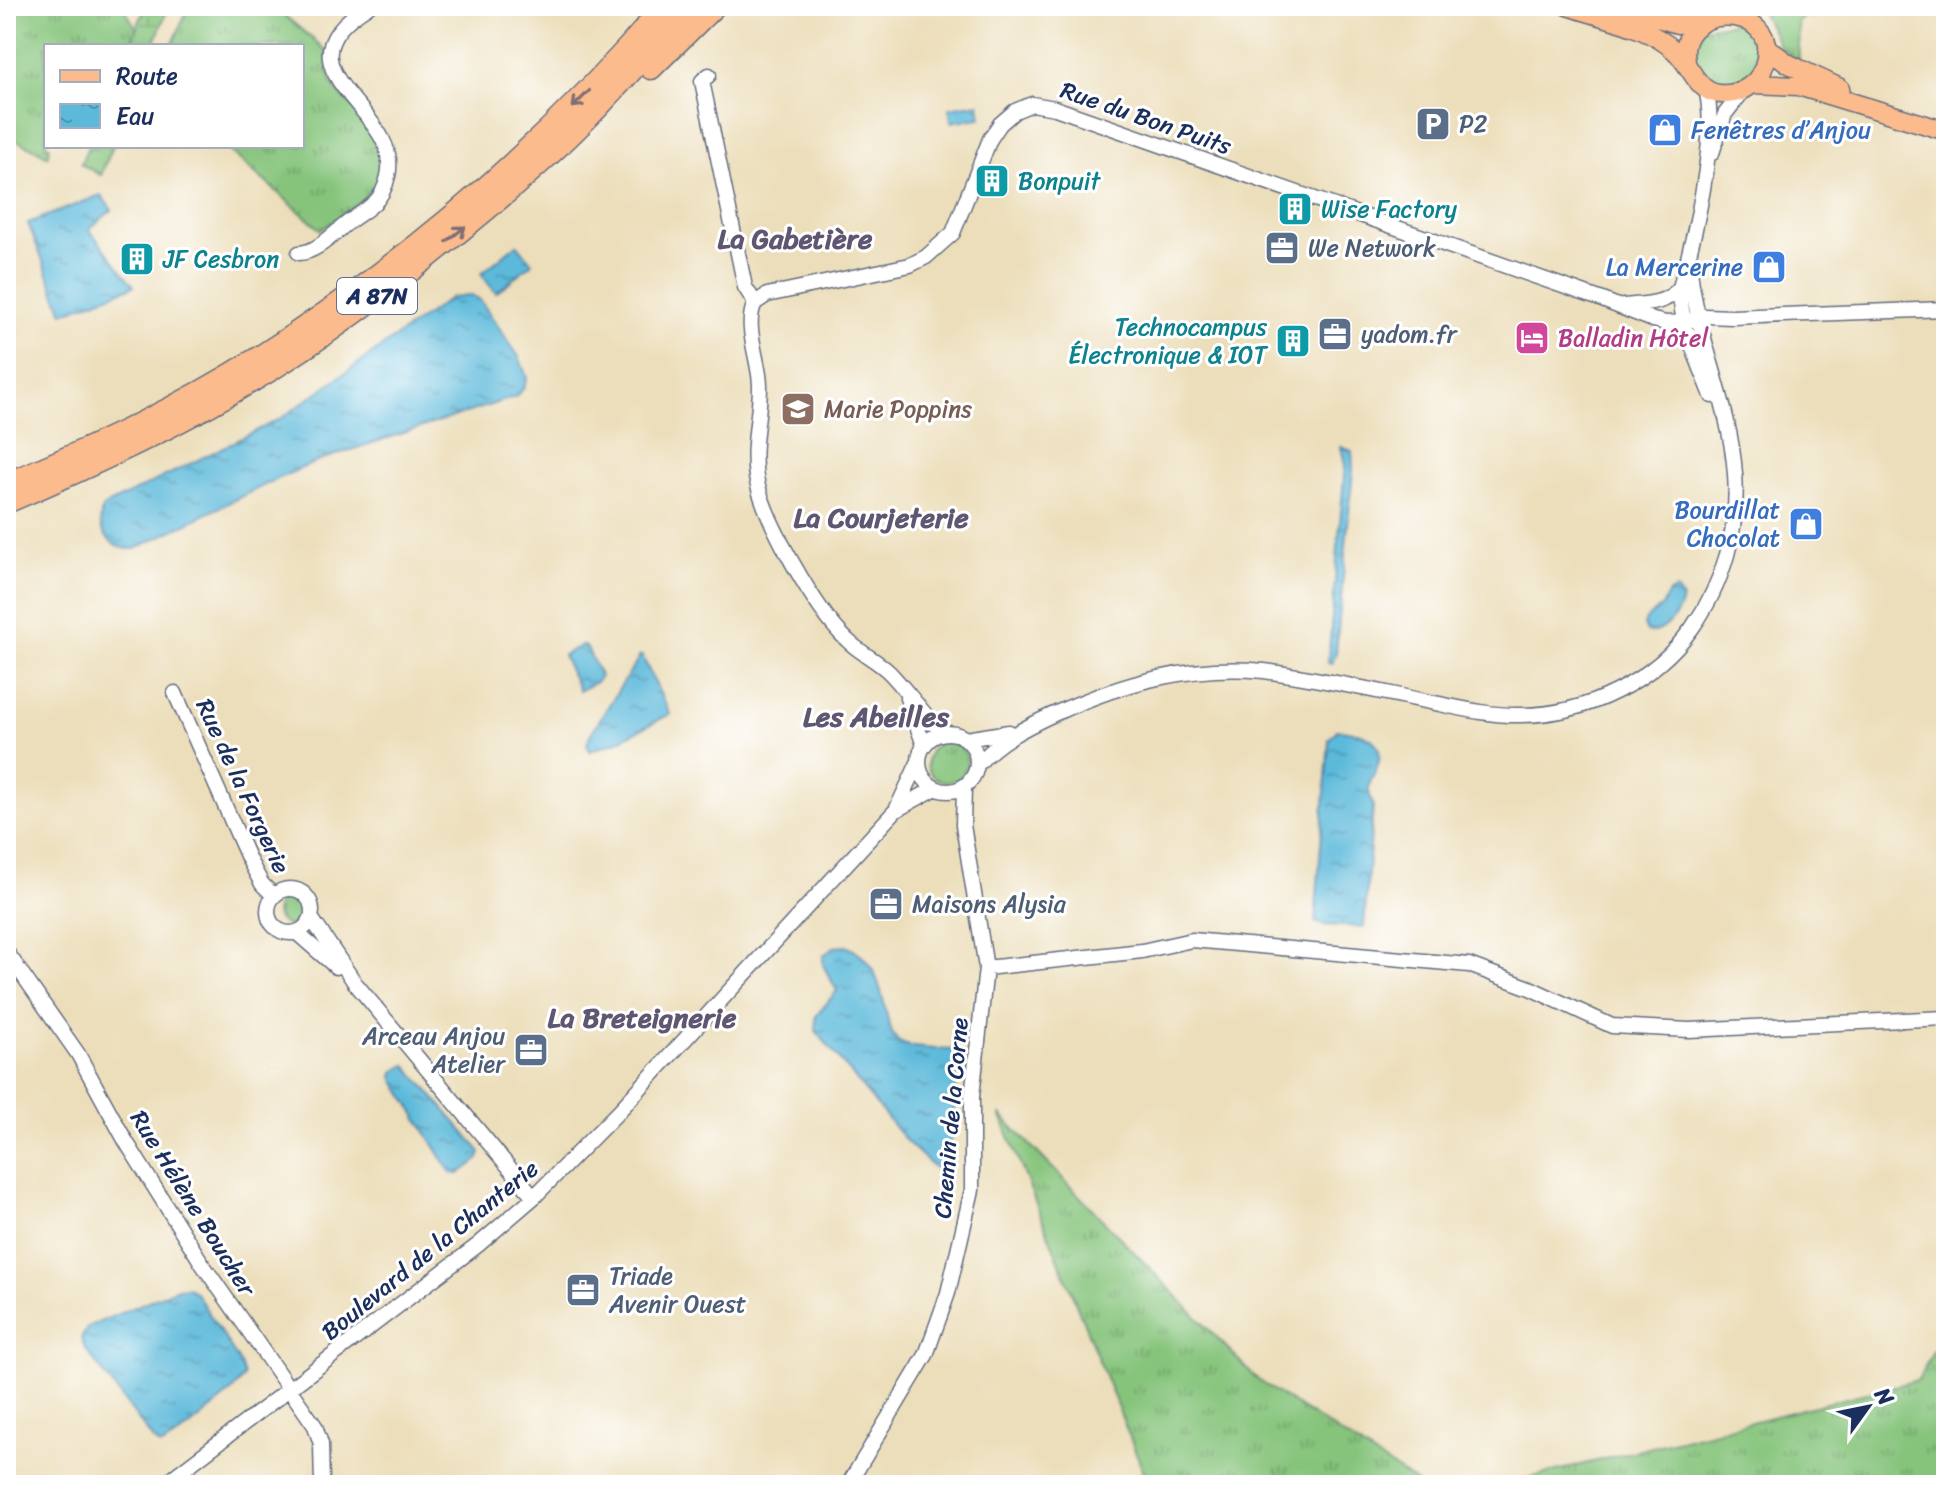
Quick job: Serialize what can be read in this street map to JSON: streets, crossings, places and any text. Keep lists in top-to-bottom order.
{
  "streets": {
    "highway": ["A 87N"],
    "street": [
      "Rue du Bon Puits",
      "Rue de la Forgerie",
      "Chemin de la Corne",
      "Rue Hélène Boucher",
      "Boulevard de la Chanterie"
    ]
  },
  "crossings": [
    ["Chemin de la Corne", "Boulevard de la Chanterie"],
    ["Rue Hélène Boucher", "Boulevard de la Chanterie"]
  ],
  "districts": [
    "La Gabetière",
    "La Courjeterie",
    "Les Abeilles",
    "La Breteignerie"
  ],
  "places": {
    "parking": ["P2"],
    "shop": ["Fenêtres d’Anjou", "La Mercerine", "Bourdillat Chocolat"],
    "building": [
      "Bonpuit",
      "Wise Factory",
      "JF Cesbron",
      "Technocampus Électronique & IOT"
    ],
    "office": [
      "We Network",
      "yadom.fr",
      "Maisons Alysia",
      "Arceau Anjou Atelier",
      "Triade Avenir Ouest"
    ],
    "hotel": ["Balladin Hôtel"],
    "school or university": ["Marie Poppins"]
  },
  "legend": ["Route", "Eau"],
  "north": "top right"
}
